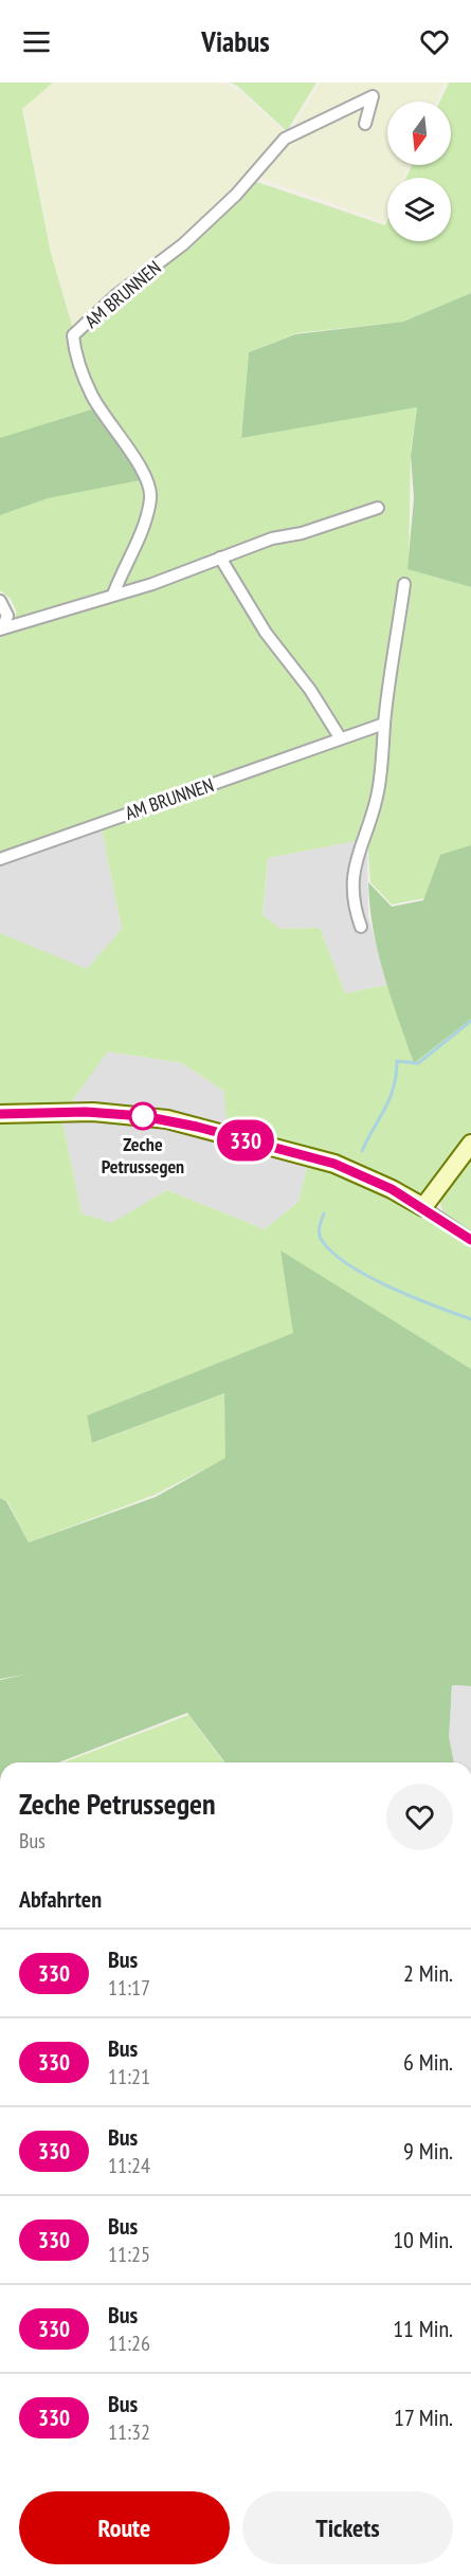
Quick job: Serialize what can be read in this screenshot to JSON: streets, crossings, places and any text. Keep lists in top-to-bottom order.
{
  "streets": {
    "street": ["AM BRUNNEN"]
  },
  "places": ["Zeche Petrussegen"],
  "lines": ["bus line 330"],
  "north": "bottom",
  "page": {
    "header": "Viabus",
    "on_map": "330",
    "heading": [
      ["Zeche Petrussegen", "Bus"],
      "Abfahrten"
    ],
    "list": [
      {
        "mark": "330",
        "name": "Bus",
        "note": "11:17",
        "value": "2 Min."
      },
      {
        "mark": "330",
        "name": "Bus",
        "note": "11:21",
        "value": "6 Min."
      },
      {
        "mark": "330",
        "name": "Bus",
        "note": "11:24",
        "value": "9 Min."
      },
      {
        "mark": "330",
        "name": "Bus",
        "note": "11:25",
        "value": "10 Min."
      },
      {
        "mark": "330",
        "name": "Bus",
        "note": "11:26",
        "value": "11 Min."
      },
      {
        "mark": "330",
        "name": "Bus",
        "note": "11:32",
        "value": "17 Min."
      }
    ],
    "buttons": ["Route", "Tickets"]
  }
}
